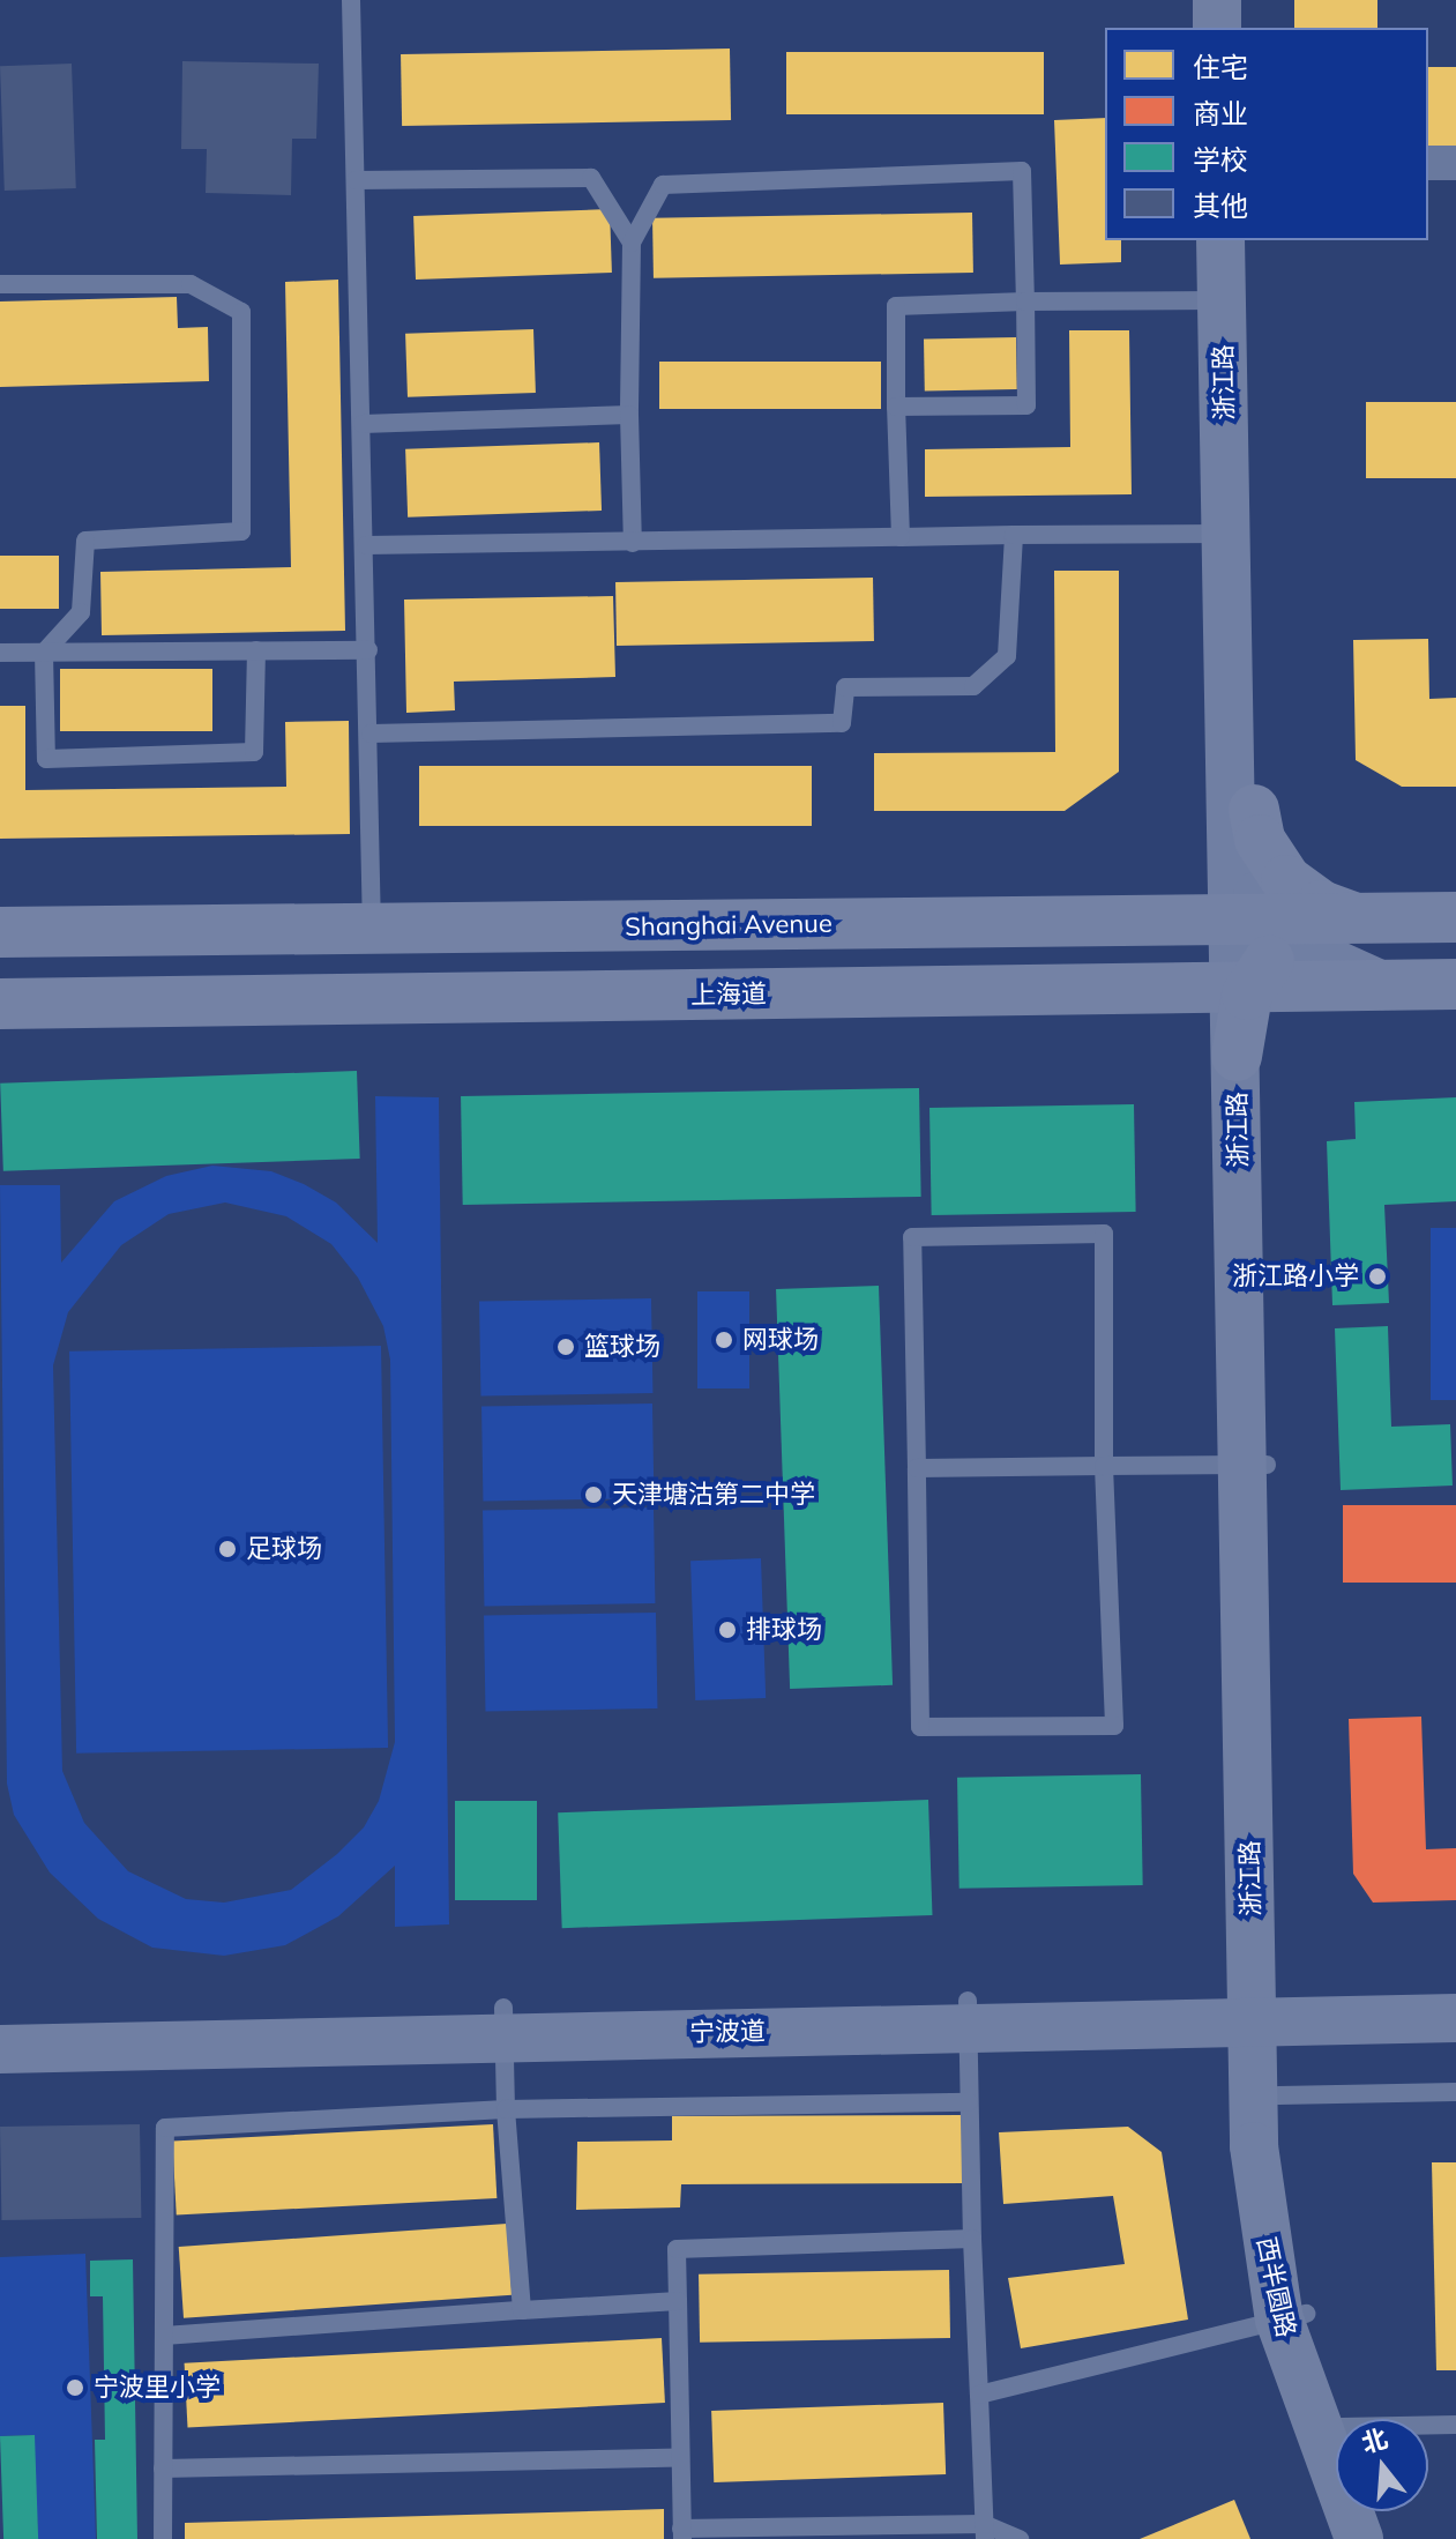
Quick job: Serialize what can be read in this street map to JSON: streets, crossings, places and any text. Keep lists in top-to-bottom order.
{
  "streets": {
    "main road": ["Shanghai Avenue", "上海道"],
    "street": ["浙江路", "宁波道", "西半圆路"]
  },
  "crossings": [
    ["浙江路", "Shanghai Avenue"],
    ["浙江路", "上海道"],
    ["浙江路", "宁波道"],
    ["浙江路", "西半圆路"],
    ["Shanghai Avenue", "上海道"],
    ["宁波道", "西半圆路"]
  ],
  "places": [
    "浙江路小学",
    "网球场",
    "篮球场",
    "天津塘沽第二中学",
    "足球场",
    "排球场",
    "宁波里小学"
  ],
  "legend": [
    "住宅",
    "商业",
    "学校",
    "其他"
  ],
  "north": "top"
}
